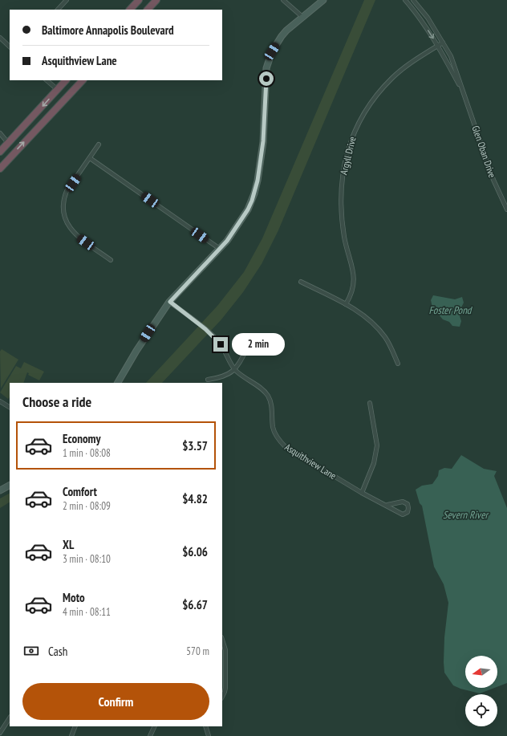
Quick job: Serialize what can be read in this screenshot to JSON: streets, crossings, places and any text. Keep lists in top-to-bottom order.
{
  "streets": {
    "street": ["Glen Oban Drive", "Argyll Drive", "Asquithview Lane"]
  },
  "crossings": [
    ["Glen Oban Drive", "Argyll Drive"]
  ],
  "water": ["Foster Pond", "Severn River"],
  "north": "left",
  "page": {
    "banner": ["Baltimore Annapolis Boulevard", "Asquithview Lane"],
    "bubble": "2 min",
    "heading": "Choose a ride",
    "list": [
      {
        "name": "Economy",
        "note": "1 min · 08:08",
        "value": "$3.57"
      },
      {
        "name": "Comfort",
        "note": "2 min · 08:09",
        "value": "$4.82"
      },
      {
        "name": "XL",
        "note": "3 min · 08:10",
        "value": "$6.06"
      },
      {
        "name": "Moto",
        "note": "4 min · 08:11",
        "value": "$6.67"
      }
    ],
    "pay": ["Cash", "570 m"],
    "buttons": "Confirm"
  }
}
